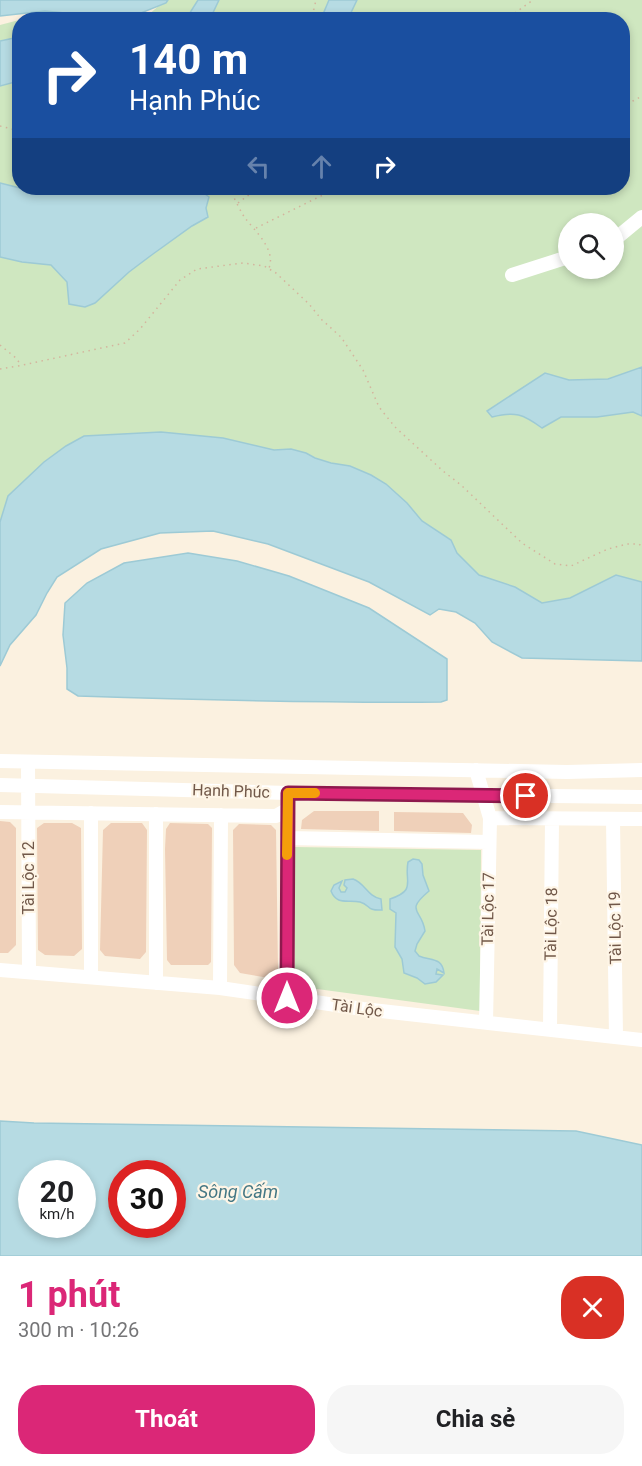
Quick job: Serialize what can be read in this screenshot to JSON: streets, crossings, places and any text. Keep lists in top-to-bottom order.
{
  "streets": {
    "street": [
      "Hạnh Phúc",
      "Tài Lộc 12",
      "Tài Lộc 17",
      "Tài Lộc 18",
      "Tài Lộc 19",
      "Tài Lộc"
    ]
  },
  "crossings": [
    ["Hạnh Phúc", "Tài Lộc 12"],
    ["Hạnh Phúc", "Tài Lộc 17"],
    ["Tài Lộc 12", "Tài Lộc"],
    ["Tài Lộc 17", "Tài Lộc"],
    ["Tài Lộc 18", "Tài Lộc"],
    ["Tài Lộc 19", "Tài Lộc"]
  ],
  "water": ["Sông Cấm"],
  "page": {
    "turn": ["140 m", "Hạnh Phúc"],
    "speed": "20 km/h",
    "limit": "30",
    "heading": ["1 phút", "300 m · 10:26"],
    "buttons": ["Thoát", "Chia sẻ"]
  }
}
